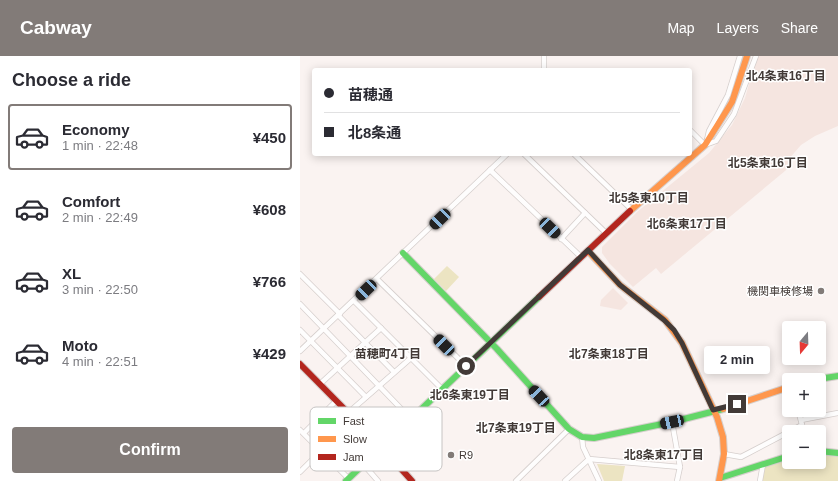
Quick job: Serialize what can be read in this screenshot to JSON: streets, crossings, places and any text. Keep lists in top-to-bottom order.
{
  "districts": [
    "北4条東16丁目",
    "北5条東16丁目",
    "北5条東10丁目",
    "北6条東17丁目",
    "苗穂町4丁目",
    "北7条東18丁目",
    "北6条東19丁目",
    "北7条東19丁目",
    "北8条東17丁目"
  ],
  "places": ["機関車検修場", "R9"],
  "legend": ["Fast", "Slow", "Jam"],
  "north": "bottom",
  "page": {
    "header": "Cabway",
    "nav": ["Map", "Layers", "Share"],
    "heading": "Choose a ride",
    "banner": ["苗穂通", "北8条通"],
    "list": [
      {
        "name": "Economy",
        "note": "1 min · 22:48",
        "value": "¥450"
      },
      {
        "name": "Comfort",
        "note": "2 min · 22:49",
        "value": "¥608"
      },
      {
        "name": "XL",
        "note": "3 min · 22:50",
        "value": "¥766"
      },
      {
        "name": "Moto",
        "note": "4 min · 22:51",
        "value": "¥429"
      }
    ],
    "map_buttons": ["+", "−"],
    "bubble": "2 min",
    "buttons": "Confirm"
  }
}
